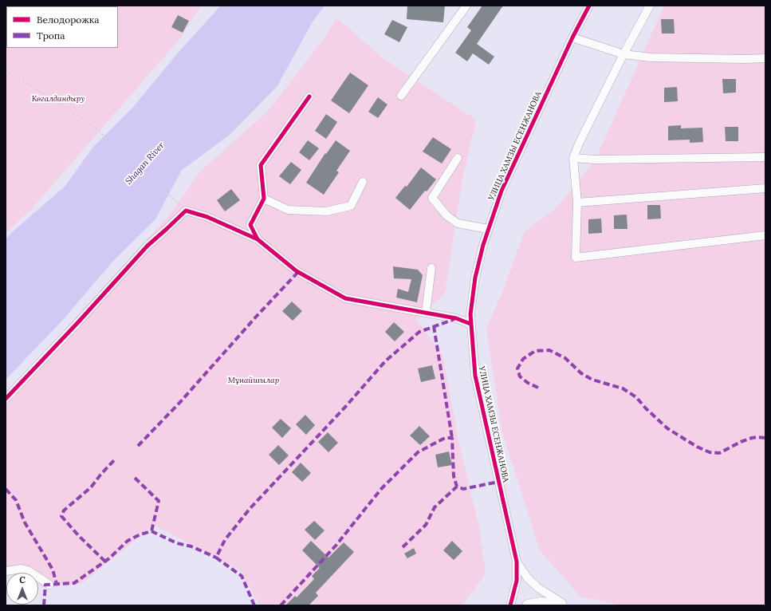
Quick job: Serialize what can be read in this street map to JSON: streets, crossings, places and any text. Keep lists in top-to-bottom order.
{
  "streets": {
    "street": ["УЛИЦА ХАМЗЫ ЕСЕНЖАНОВА"]
  },
  "water": ["Shagan River"],
  "parks": ["Көгалдандыру", "Мұнайшылар"],
  "legend": ["Велодорожка", "Тропа"],
  "north": "top"
}
